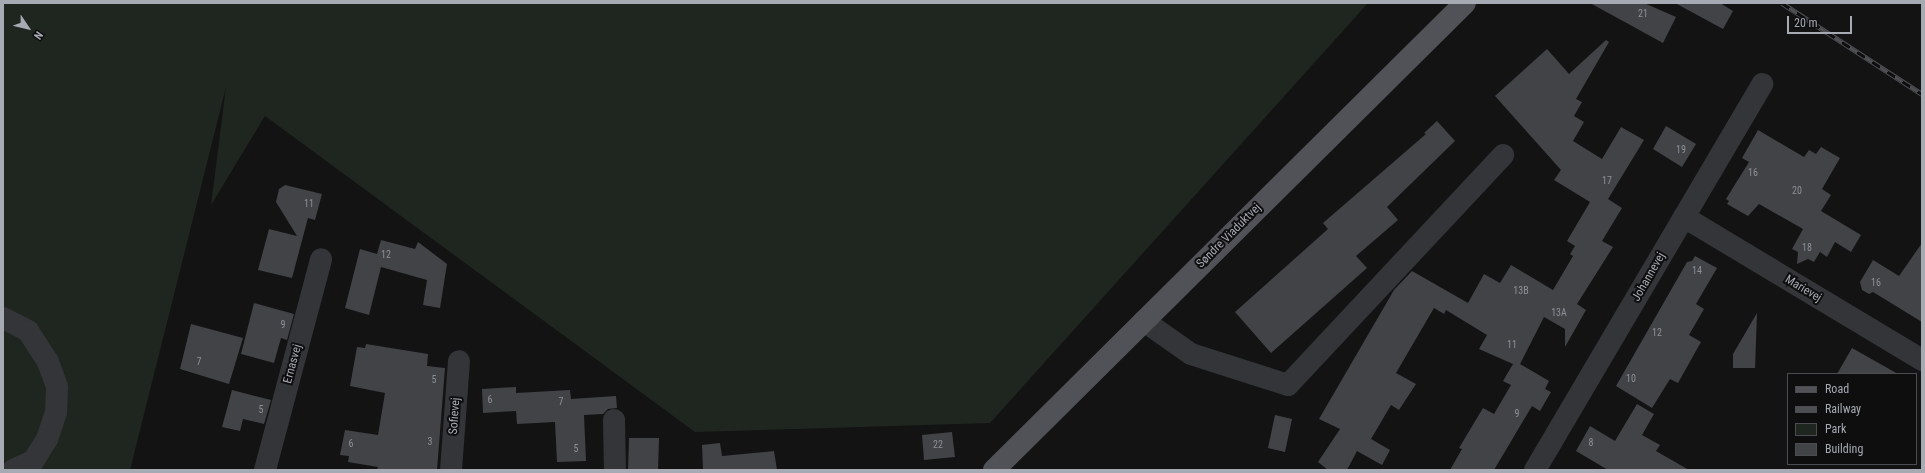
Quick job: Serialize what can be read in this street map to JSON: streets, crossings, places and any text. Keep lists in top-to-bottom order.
{
  "streets": {
    "main road": ["Søndre Viaduktvej"],
    "street": [
      "Johannevej",
      "Marievej",
      "Ernasvej",
      "Sofievej"
    ]
  },
  "crossings": [
    ["Johannevej", "Marievej"]
  ],
  "house_numbers": [
    "21",
    "19",
    "16",
    "17",
    "20",
    "11",
    "18",
    "12",
    "14",
    "16",
    "13B",
    "13A",
    "9",
    "12",
    "11",
    "7",
    "10",
    "5",
    "6",
    "7",
    "5",
    "9",
    "3",
    "8",
    "6",
    "22",
    "5"
  ],
  "legend": [
    "Road",
    "Railway",
    "Park",
    "Building"
  ],
  "scale_bar": "20 m",
  "north": "bottom right"
}
